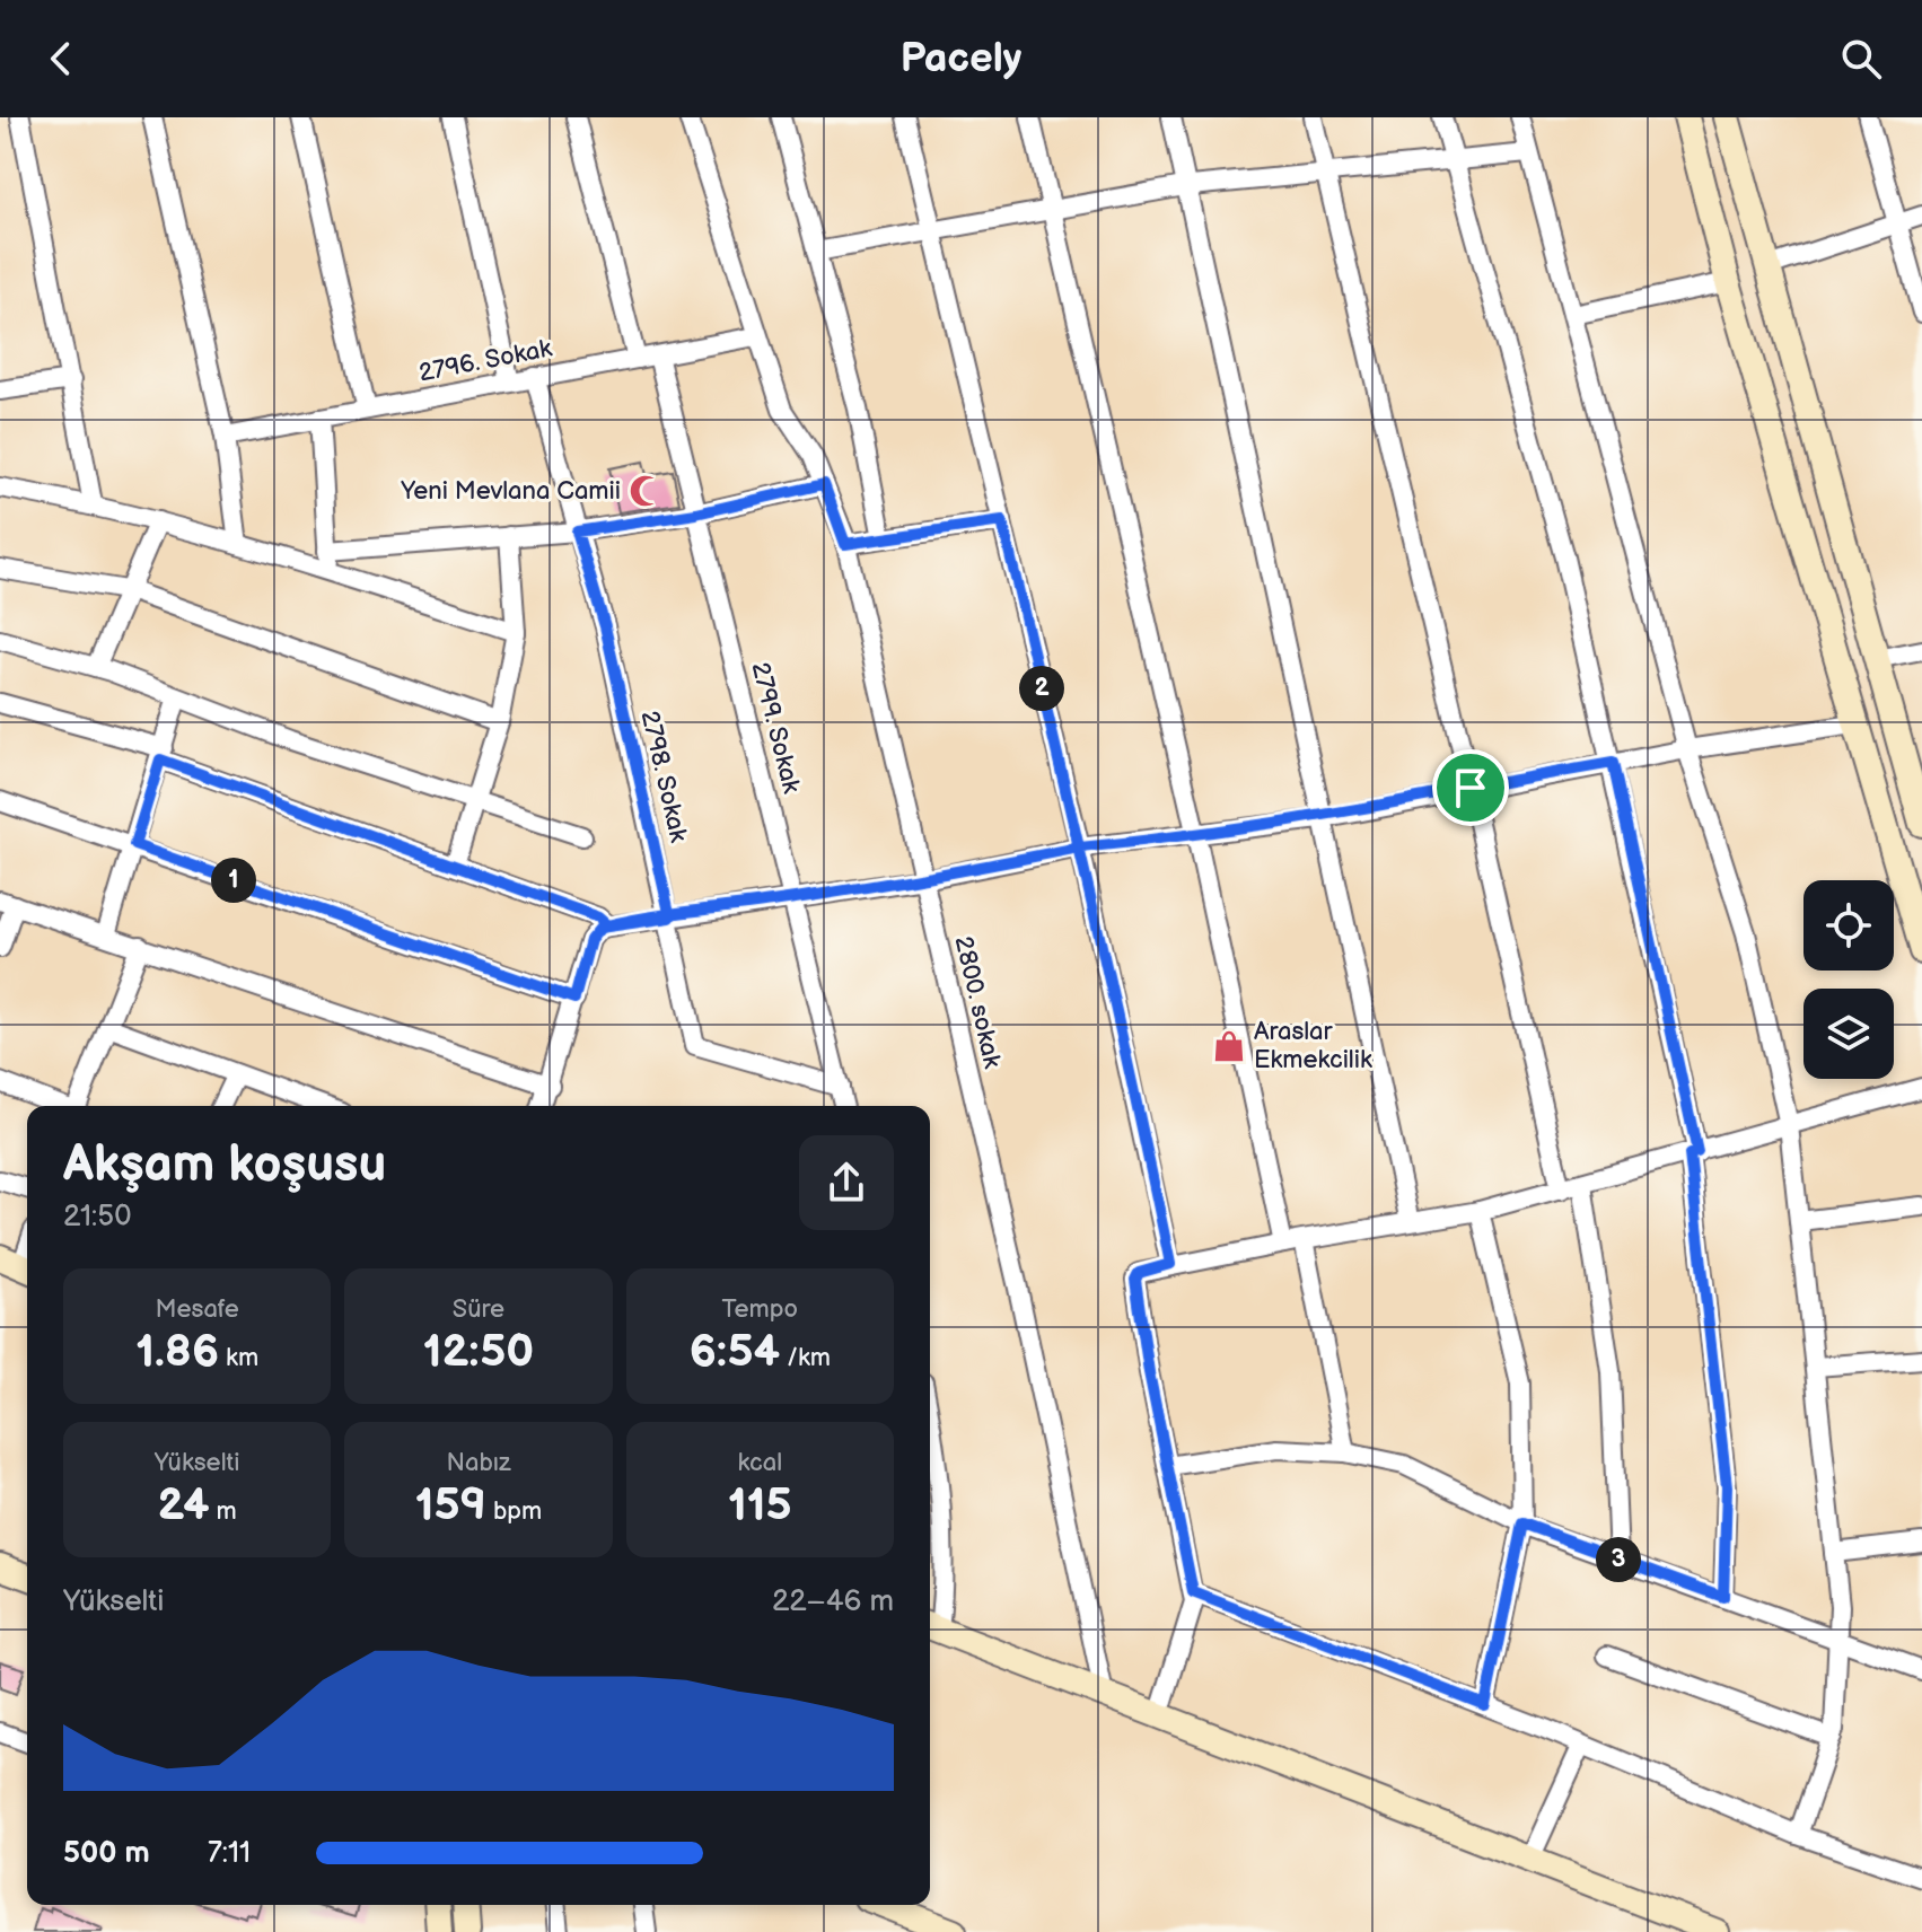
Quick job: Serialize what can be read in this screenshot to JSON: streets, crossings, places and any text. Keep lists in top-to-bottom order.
{
  "streets": {
    "street": [
      "2796. Sokak",
      "2799. Sokak",
      "2798. Sokak",
      "2800. sokak"
    ]
  },
  "crossings": [
    ["2796. Sokak", "2799. Sokak"],
    ["2796. Sokak", "2798. Sokak"],
    ["2796. Sokak", "2800. sokak"],
    ["2799. Sokak", "2798. Sokak"]
  ],
  "places": {
    "mosque": ["Yeni Mevlana Camii"],
    "shop": ["Araslar Ekmekcilik"]
  },
  "page": {
    "header": "Pacely",
    "pins": ["2", "1", "3"],
    "heading": ["Akşam koşusu", "21:50"],
    "stats": [
      ["Mesafe", "1.86 km"],
      ["Süre", "12:50"],
      ["Tempo", "6:54 /km"],
      ["Yükselti", "24 m"],
      ["Nabız", "159 bpm"],
      ["kcal", "115"]
    ],
    "chart": ["Yükselti", "22–46 m"],
    "list": [
      {
        "name": "500 m",
        "note": "7:11"
      }
    ]
  }
}
